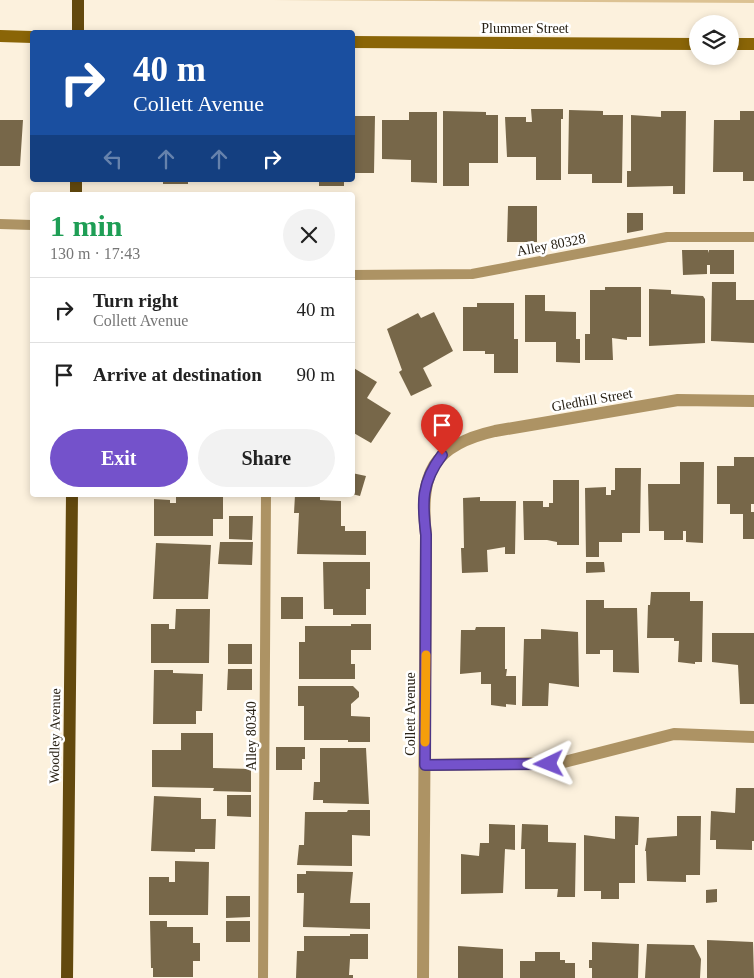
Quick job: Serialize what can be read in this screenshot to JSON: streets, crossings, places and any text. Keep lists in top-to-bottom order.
{
  "streets": {
    "main road": ["Plummer Street", "Woodley Avenue"],
    "street": ["Gledhill Street", "Collett Avenue"],
    "lane": ["Alley 80328", "Alley 80340"]
  },
  "crossings": [
    ["Gledhill Street", "Collett Avenue"]
  ],
  "page": {
    "turn": ["40 m", "Collett Avenue"],
    "heading": ["1 min", "130 m · 17:43"],
    "list": [
      {
        "name": "Turn right",
        "note": "Collett Avenue",
        "value": "40 m"
      },
      {
        "name": "Arrive at destination",
        "value": "90 m"
      }
    ],
    "buttons": ["Exit", "Share"]
  }
}
